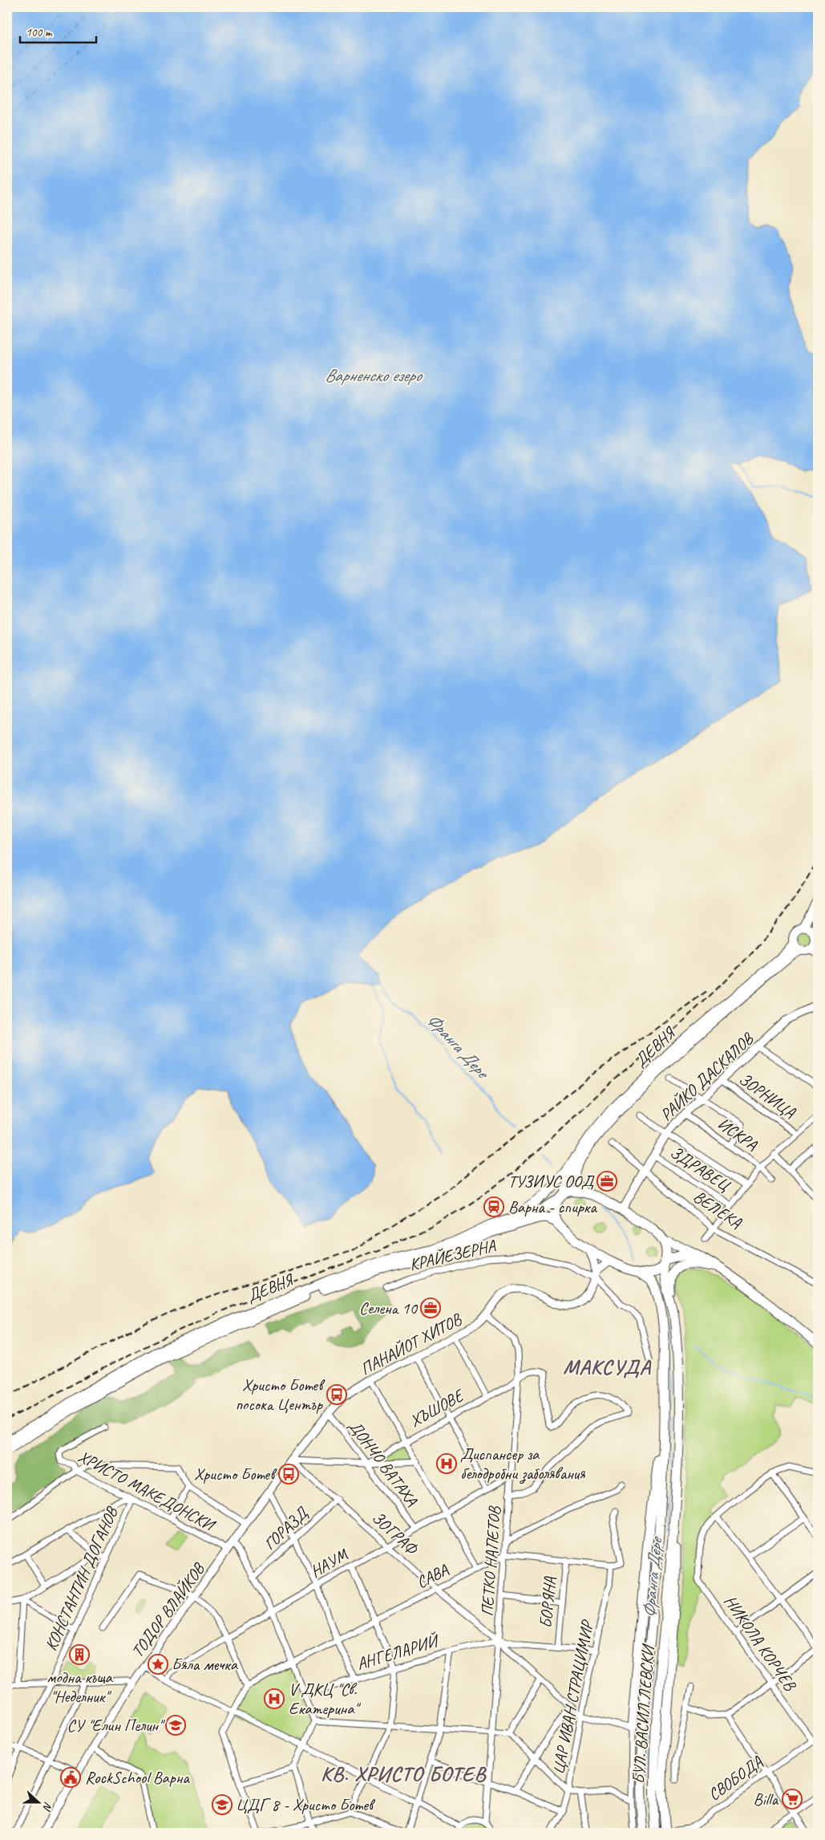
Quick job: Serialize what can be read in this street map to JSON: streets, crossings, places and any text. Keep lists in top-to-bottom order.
{
  "streets": {
    "main road": ["ДЕВНЯ", "БУЛ. ВАСИЛ ЛЕВСКИ"],
    "street": [
      "РАЙКО ДАСКАЛОВ",
      "ЗОРНИЦА",
      "ИСКРА",
      "ЗДРАВЕЦ",
      "ВЕЛЕКА",
      "КPAЙEЗEPНA",
      "ПАНАЙОТ ХИТОВ",
      "ХЪШОВЕ",
      "ДОНЧО ВАТАХА",
      "ХРИСТО МАКЕДОНСКИ",
      "ГОРАЗД",
      "ЗОГРАФ",
      "ПЕТКО НАПЕТОВ",
      "НАУМ",
      "САВА",
      "КОНСТАНТИН ДОГАНОВ",
      "БОРЯНА",
      "ТОДОР ВЛАЙКОВ",
      "НИКОЛА КОРЧЕВ",
      "АНГЕЛАРИЙ",
      "ЦАР ИВАН СТРАЦИМИР",
      "СВОБОДА"
    ]
  },
  "crossings": [
    ["ДЕВНЯ", "БУЛ. ВАСИЛ ЛЕВСКИ"],
    ["РАЙКО ДАСКАЛОВ", "ЗОРНИЦА"],
    ["РАЙКО ДАСКАЛОВ", "ИСКРА"],
    ["РАЙКО ДАСКАЛОВ", "ЗДРАВЕЦ"],
    ["РАЙКО ДАСКАЛОВ", "ВЕЛЕКА"],
    ["КPAЙEЗEPНA", "ПАНАЙОТ ХИТОВ"],
    ["ПАНАЙОТ ХИТОВ", "ДОНЧО ВАТАХА"],
    ["ПАНАЙОТ ХИТОВ", "ПЕТКО НАПЕТОВ"],
    ["ПАНАЙОТ ХИТОВ", "ТОДОР ВЛАЙКОВ"],
    ["ХЪШОВЕ", "ДОНЧО ВАТАХА"],
    ["ХЪШОВЕ", "ПЕТКО НАПЕТОВ"],
    ["ДОНЧО ВАТАХА", "НАУМ"],
    ["ДОНЧО ВАТАХА", "ТОДОР ВЛАЙКОВ"],
    ["ХРИСТО МАКЕДОНСКИ", "КОНСТАНТИН ДОГАНОВ"],
    ["ХРИСТО МАКЕДОНСКИ", "ТОДОР ВЛАЙКОВ"],
    ["ГОРАЗД", "ЗОГРАФ"],
    ["ЗОГРАФ", "ПЕТКО НАПЕТОВ"],
    ["ЗОГРАФ", "НАУМ"],
    ["ЗОГРАФ", "САВА"],
    ["ЗОГРАФ", "ТОДОР ВЛАЙКОВ"],
    ["ЗОГРАФ", "АНГЕЛАРИЙ"],
    ["ЗОГРАФ", "ЦАР ИВАН СТРАЦИМИР"],
    ["ПЕТКО НАПЕТОВ", "НАУМ"],
    ["ПЕТКО НАПЕТОВ", "САВА"],
    ["ПЕТКО НАПЕТОВ", "АНГЕЛАРИЙ"],
    ["НИКОЛА КОРЧЕВ", "СВОБОДА"]
  ],
  "districts": ["МАКСУДА", "КВ. ХРИСТО БОТЕВ"],
  "water": ["Варненско езеро", "Франга Дере"],
  "places": {
    "office": ["ТУЗИУС ООД", "Селена 10"],
    "station": ["Варна - спирка"],
    "bus stop": ["Христо Ботев посока Център", "Христо Ботев"],
    "hospital": ["Диспансер за белодробни заболявания", "V ДКЦ \"Св. Екатерина\""],
    "building": ["модна къща \"Неделник\""],
    "place": ["Бяла мечка"],
    "school or university": ["СУ \"Елин Пелин\"", "ЦДГ 8 - Христо Ботев"],
    "public building": ["RockSchool Варна"],
    "supermarket": ["Billa"]
  },
  "scale_bar": "100 m",
  "north": "right"
}
